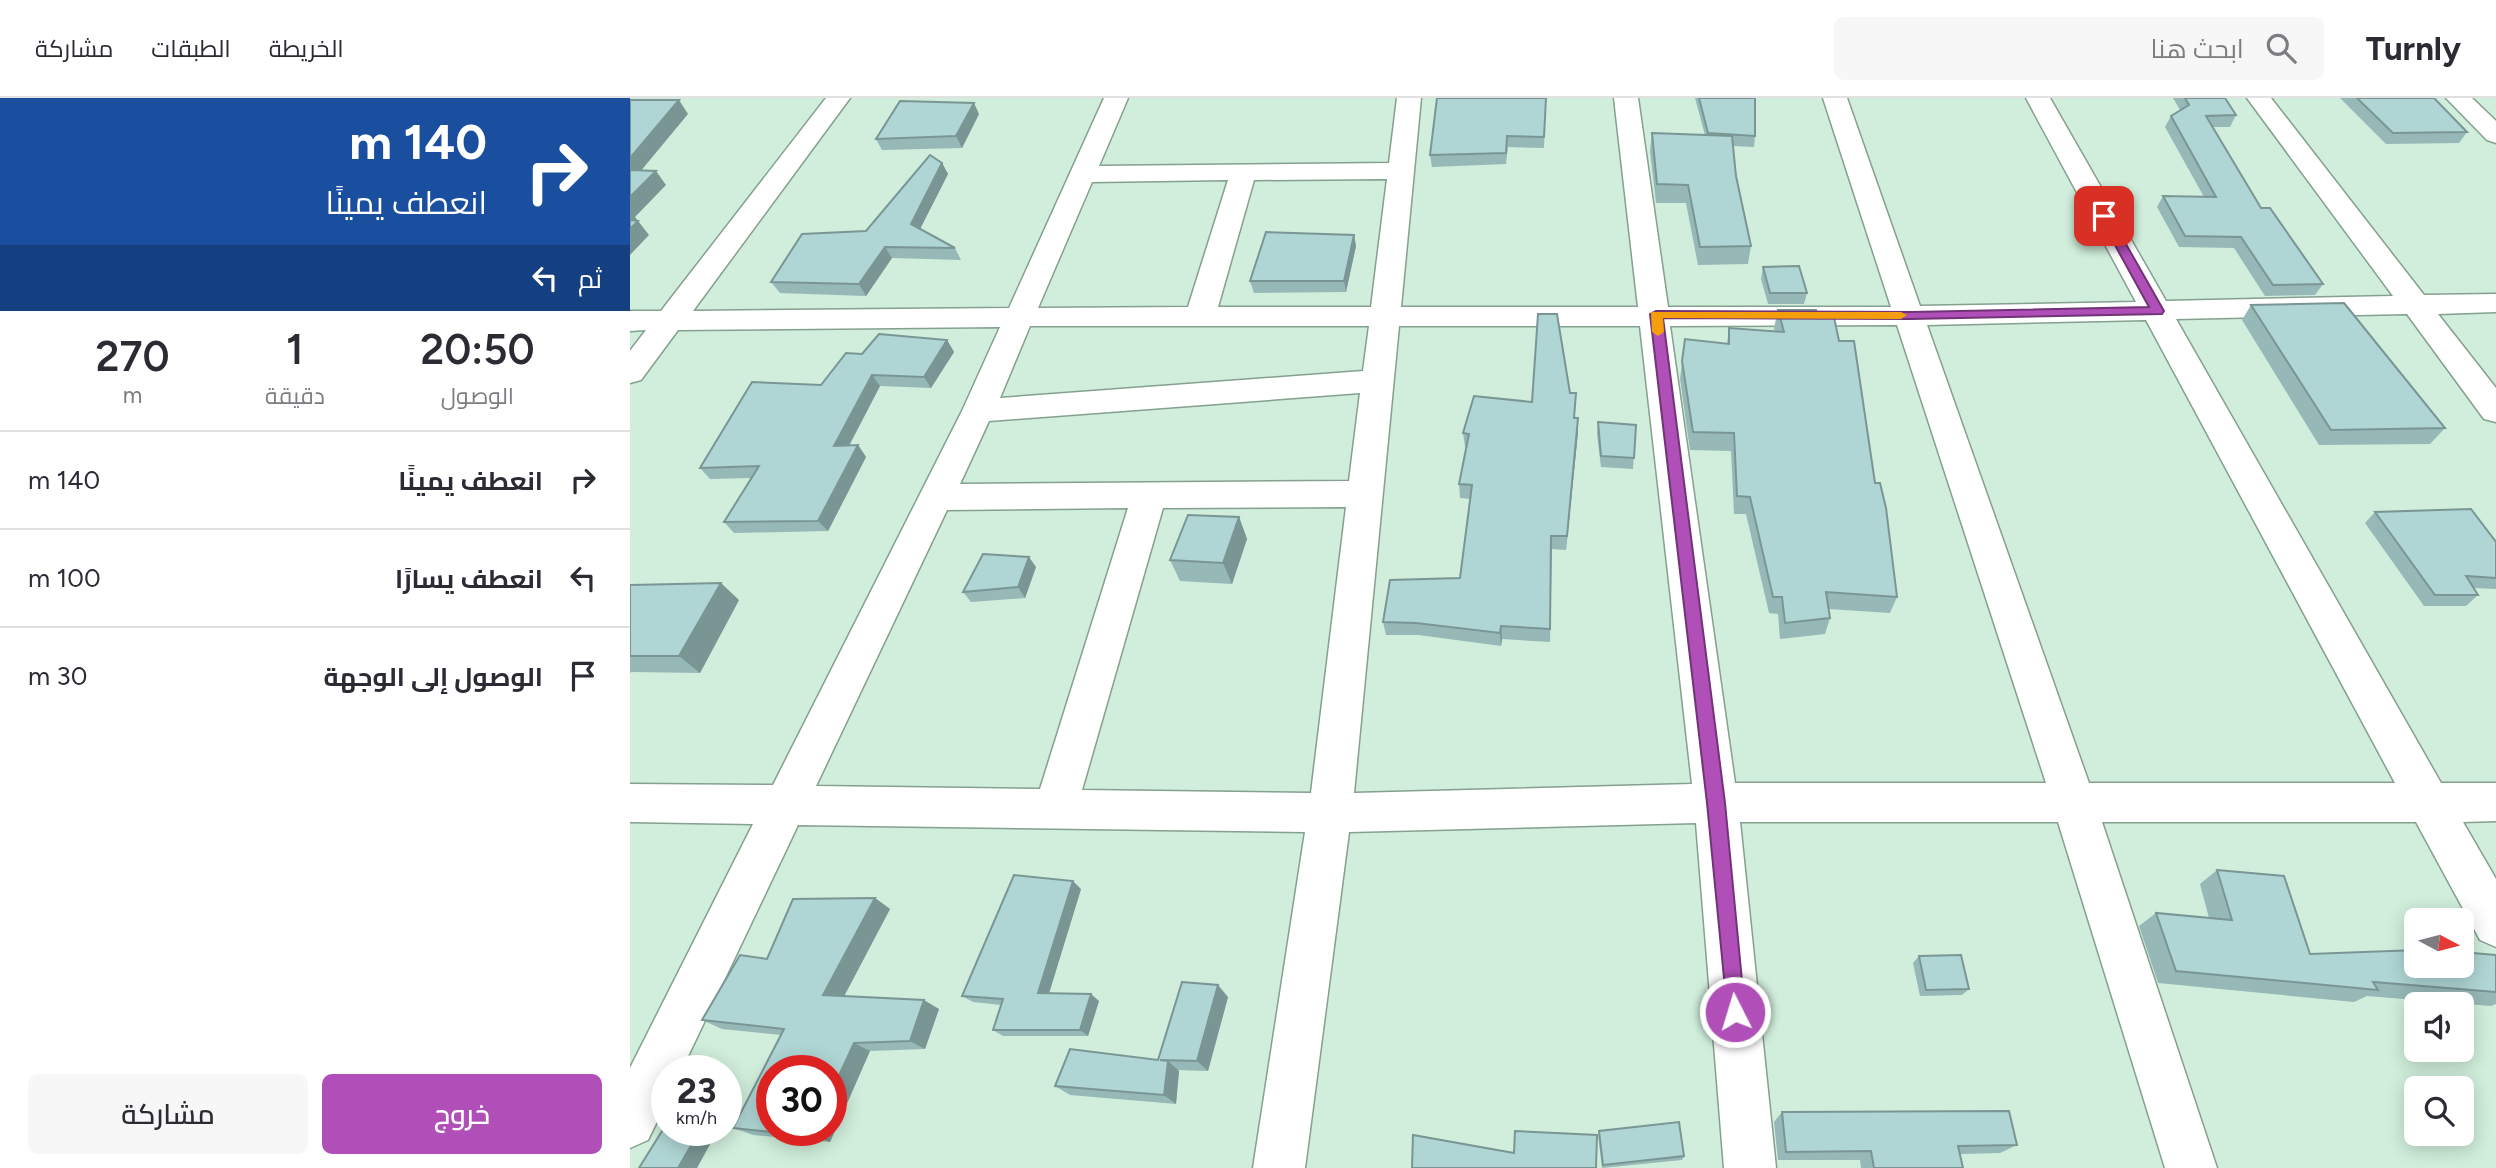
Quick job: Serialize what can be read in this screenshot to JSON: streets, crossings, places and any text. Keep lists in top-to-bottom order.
{
  "north": "right",
  "page": {
    "header": "Turnly",
    "search": "ابحث هنا",
    "nav": ["الخريطة", "الطبقات", "مشاركة"],
    "turn": ["140 m", "انعطف يمينًا"],
    "then": "ثم",
    "eta": [
      "20:50",
      "الوصول",
      "1",
      "دقيقة",
      "270",
      "m"
    ],
    "list": [
      {
        "name": "انعطف يمينًا",
        "value": "140 m"
      },
      {
        "name": "انعطف يسارًا",
        "value": "100 m"
      },
      {
        "name": "الوصول إلى الوجهة",
        "value": "30 m"
      }
    ],
    "speed": "23 km/h",
    "limit": "30",
    "buttons": ["خروج", "مشاركة"]
  }
}
